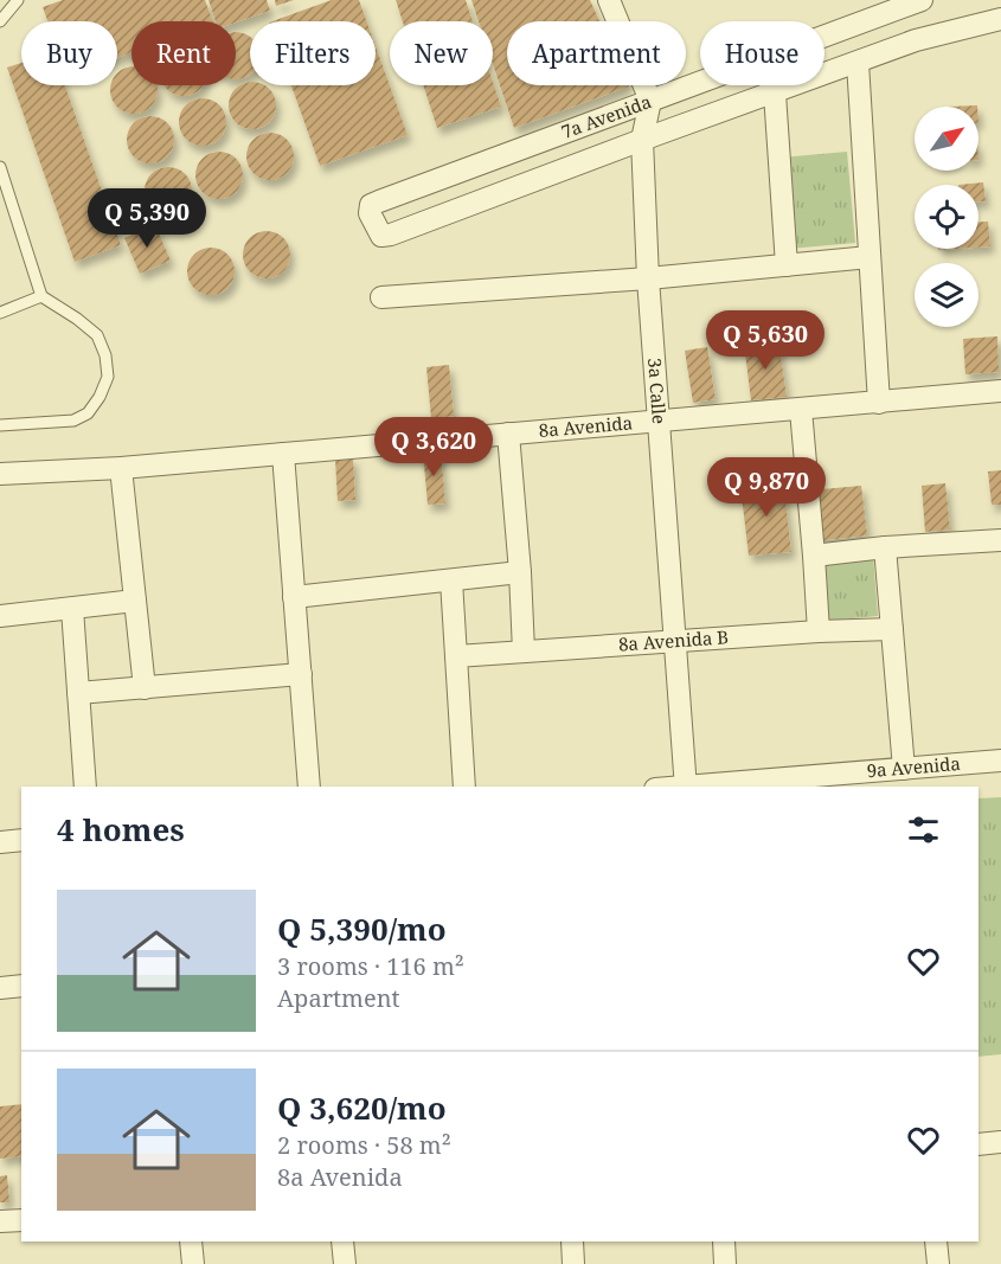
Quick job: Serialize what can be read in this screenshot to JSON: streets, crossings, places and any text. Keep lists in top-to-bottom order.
{
  "streets": {
    "street": [
      "7a Avenida",
      "3a Calle",
      "8a Avenida",
      "8a Avenida B",
      "9a Avenida"
    ]
  },
  "crossings": [
    ["7a Avenida", "3a Calle"],
    ["3a Calle", "8a Avenida"],
    ["3a Calle", "8a Avenida B"]
  ],
  "north": "top right",
  "page": {
    "chip": [
      "Buy",
      "Rent",
      "Filters",
      "New",
      "Apartment",
      "House"
    ],
    "price": [
      "Q 5,390",
      "Q 5,630",
      "Q 3,620",
      "Q 9,870"
    ],
    "heading": "4 homes",
    "list": [
      {
        "name": "Q 5,390/mo",
        "note": "3 rooms · 116 m² · Apartment"
      },
      {
        "name": "Q 3,620/mo",
        "note": "2 rooms · 58 m² · 8a Avenida"
      }
    ]
  }
}
